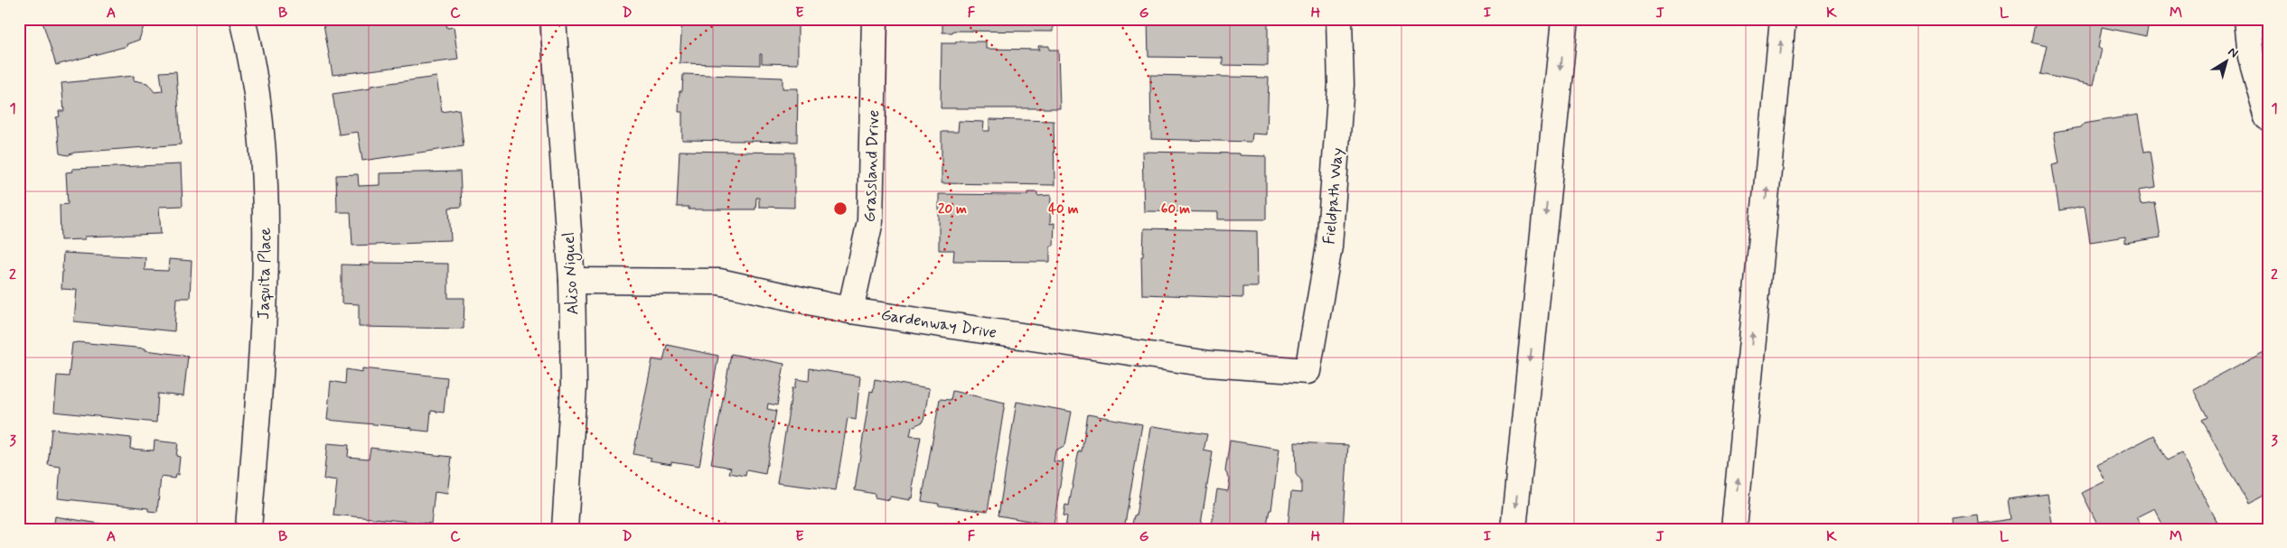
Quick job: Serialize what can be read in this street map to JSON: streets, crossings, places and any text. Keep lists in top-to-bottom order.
{
  "streets": {
    "main road": [
      "Grassland Drive",
      "Fieldpath Way",
      "Jaquita Place",
      "Aliso Niguel",
      "Gardenway Drive"
    ]
  },
  "crossings": [
    ["Grassland Drive", "Gardenway Drive"],
    ["Fieldpath Way", "Gardenway Drive"],
    ["Aliso Niguel", "Gardenway Drive"]
  ],
  "north": "top right",
  "grid": {
    "columns": [
      "A",
      "B",
      "C",
      "D",
      "E",
      "F",
      "G",
      "H",
      "I",
      "J",
      "K",
      "L",
      "M"
    ],
    "rows": ["1", "2", "3"]
  },
  "rings": ["20 m", "40 m", "60 m"]
}
